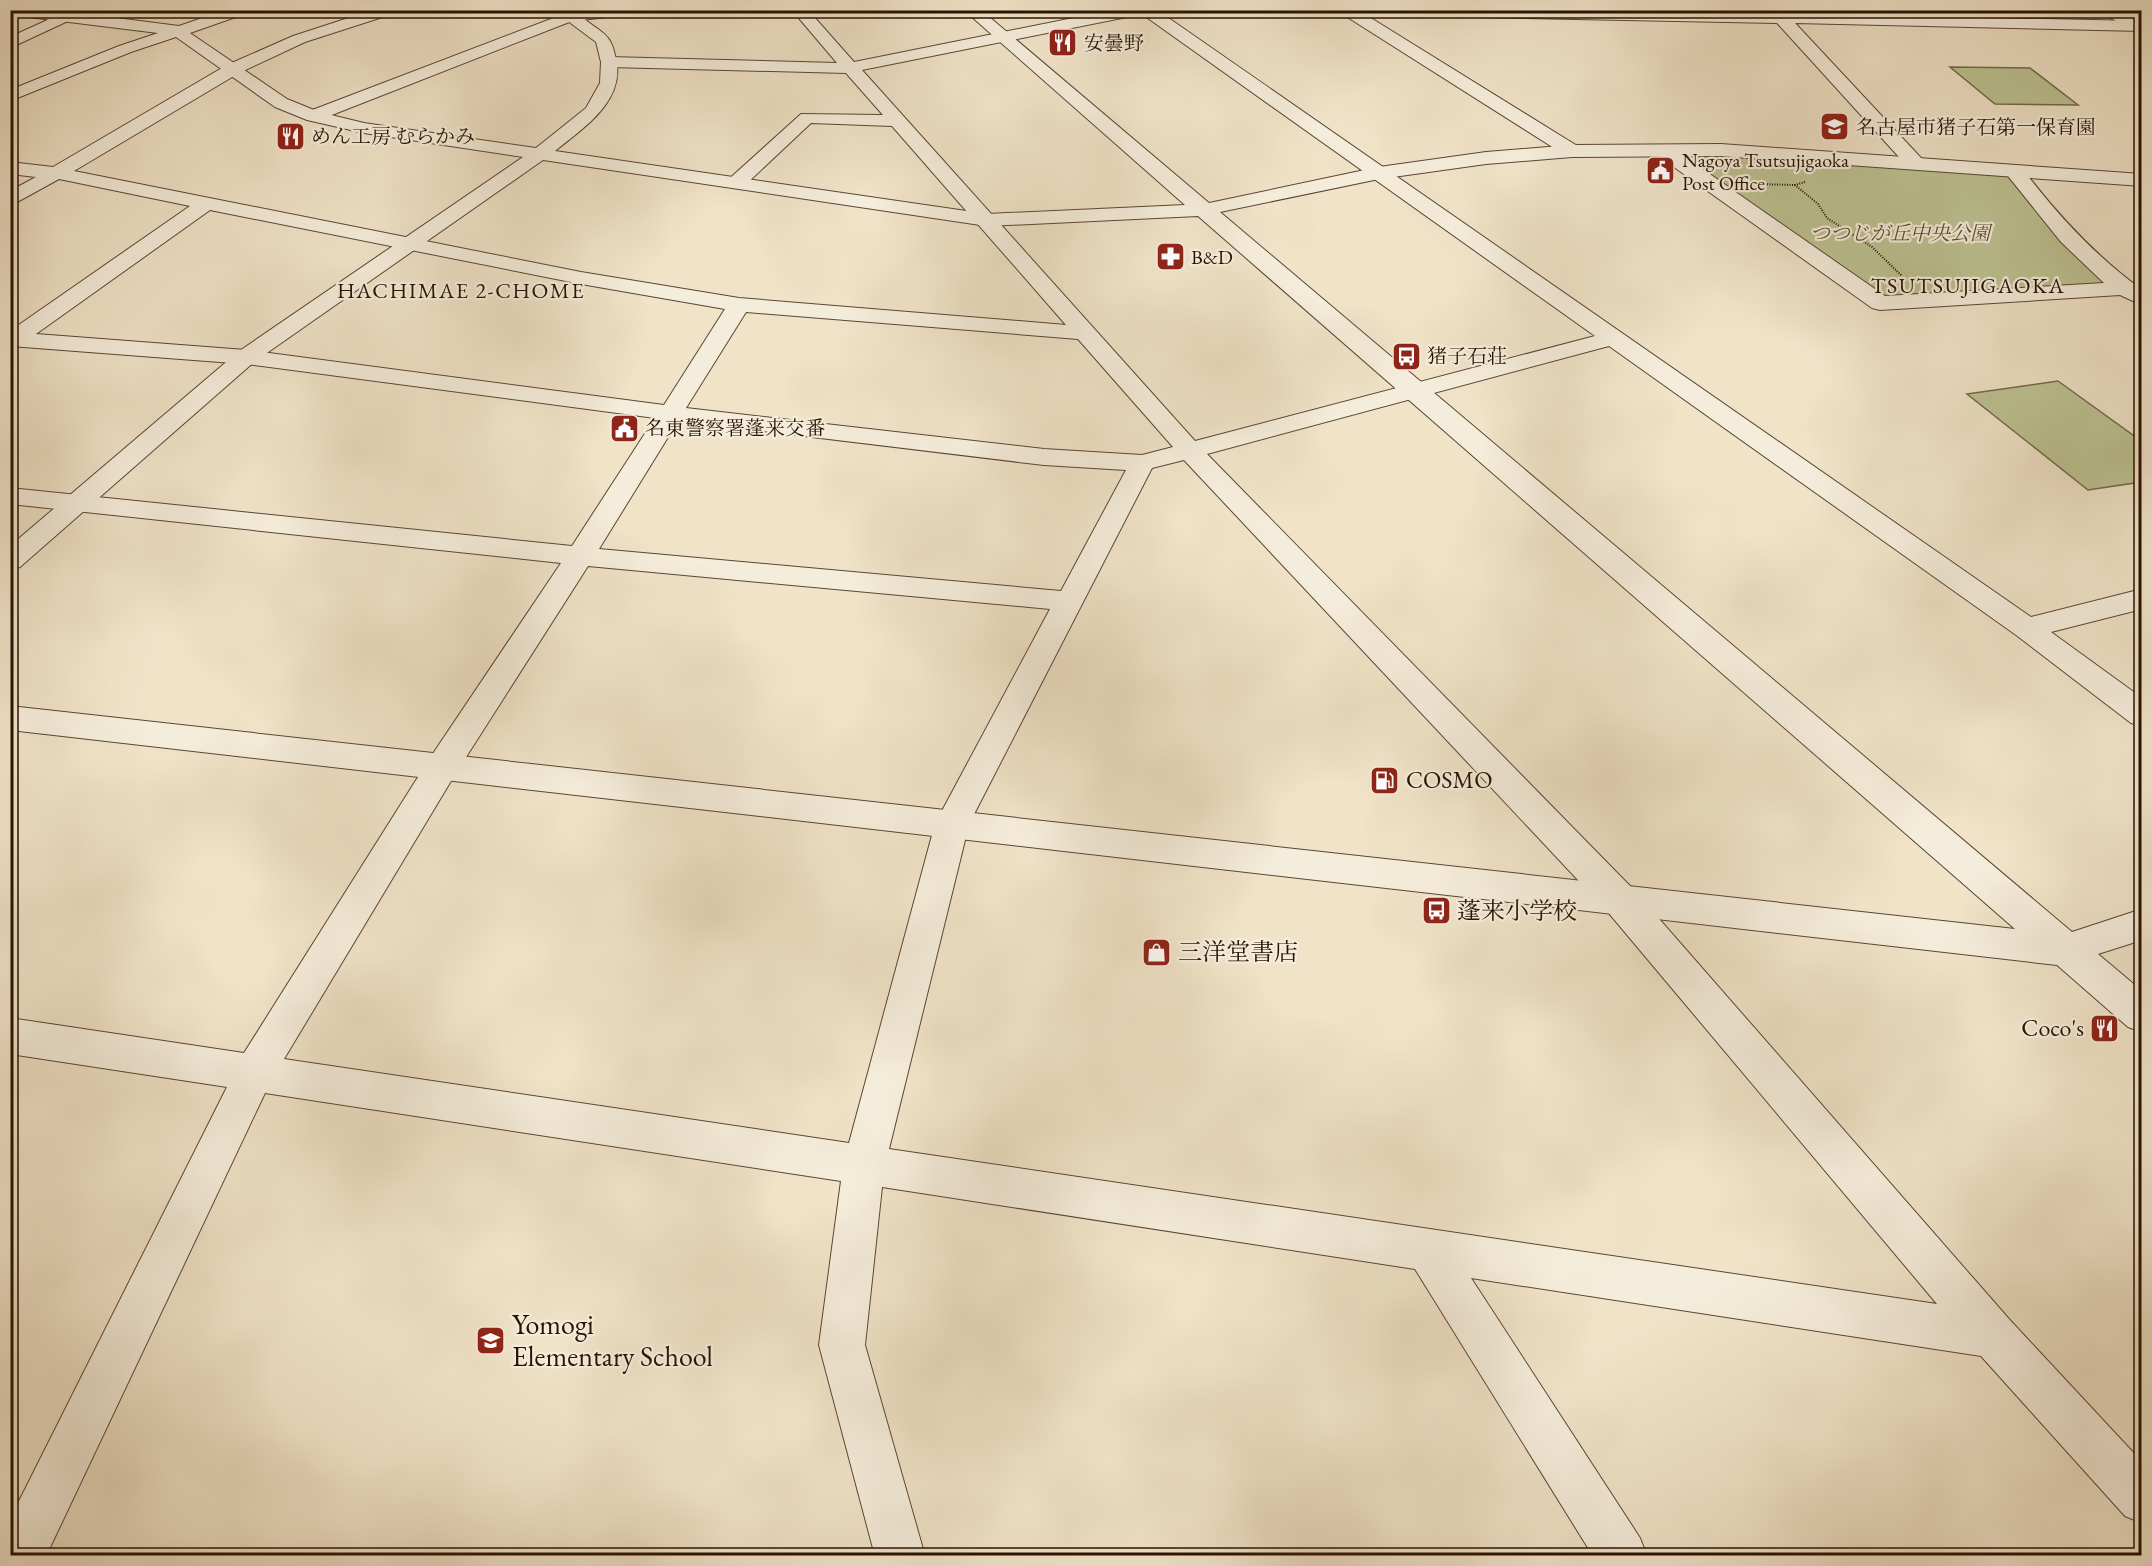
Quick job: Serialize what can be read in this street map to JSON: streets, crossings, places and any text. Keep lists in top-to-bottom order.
{
  "districts": ["TSUTSUJIGAOKA", "HACHIMAE 2-CHOME"],
  "parks": ["つつじが丘中央公園"],
  "places": {
    "restaurant": ["安曇野", "めん工房 むらかみ", "Coco's"],
    "school or university": ["名古屋市猪子石第一保育園", "Yomogi Elementary School"],
    "public building": ["Nagoya Tsutsujigaoka Post Office", "名東警察署蓬来交番"],
    "pharmacy": ["B&D"],
    "bus stop": ["猪子石荘", "蓬来小学校"],
    "fuel station": ["COSMO"],
    "shop": ["三洋堂書店"]
  }
}
